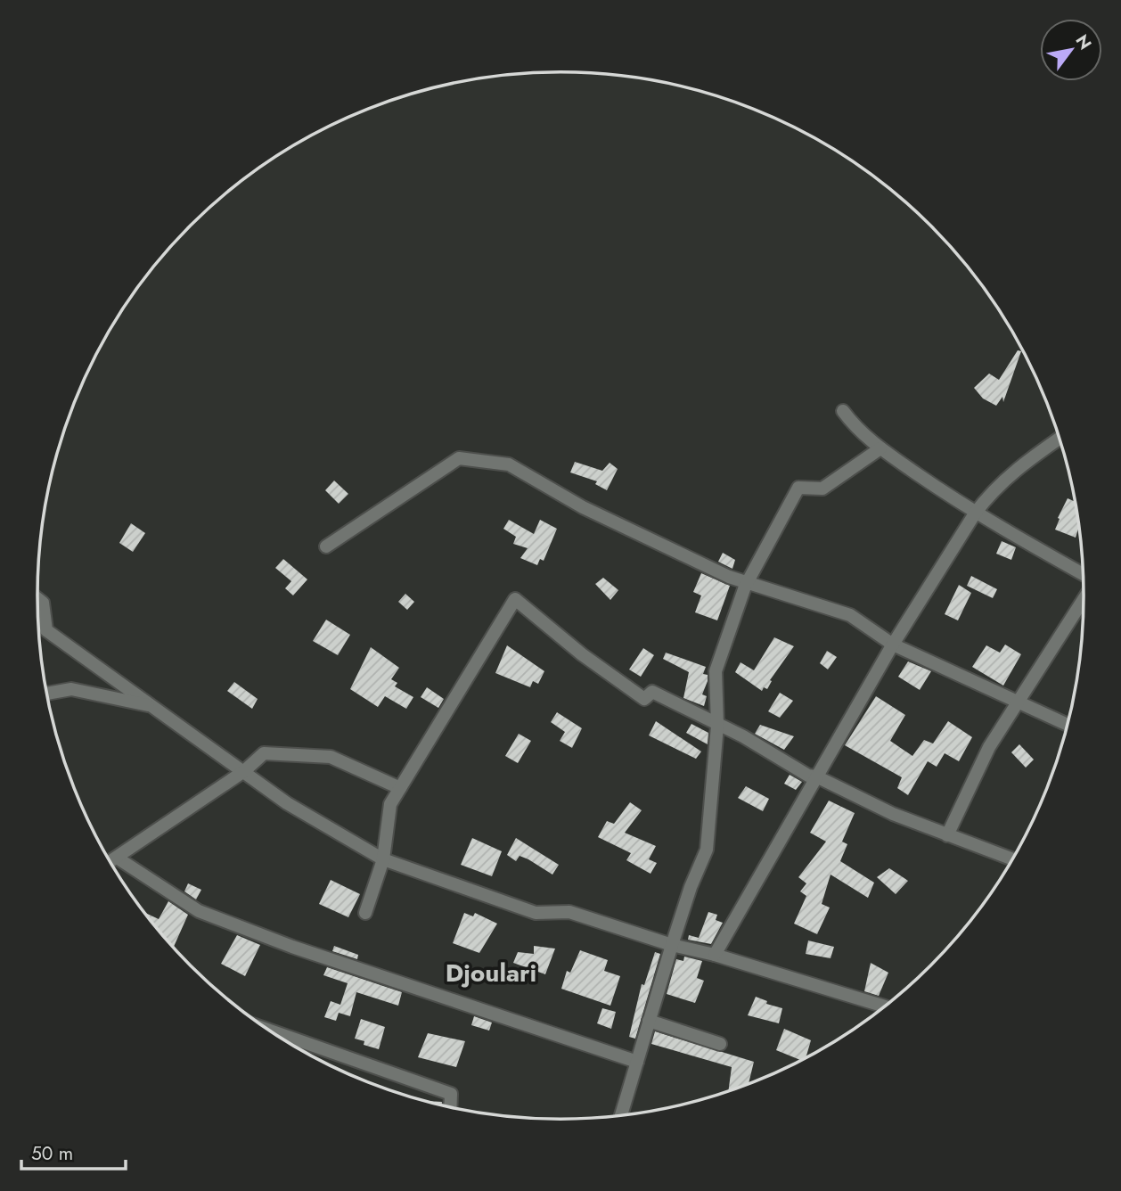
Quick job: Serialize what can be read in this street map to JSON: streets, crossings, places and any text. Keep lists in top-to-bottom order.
{
  "districts": ["Djoulari"],
  "scale_bar": "50 m",
  "north": "top right"
}
